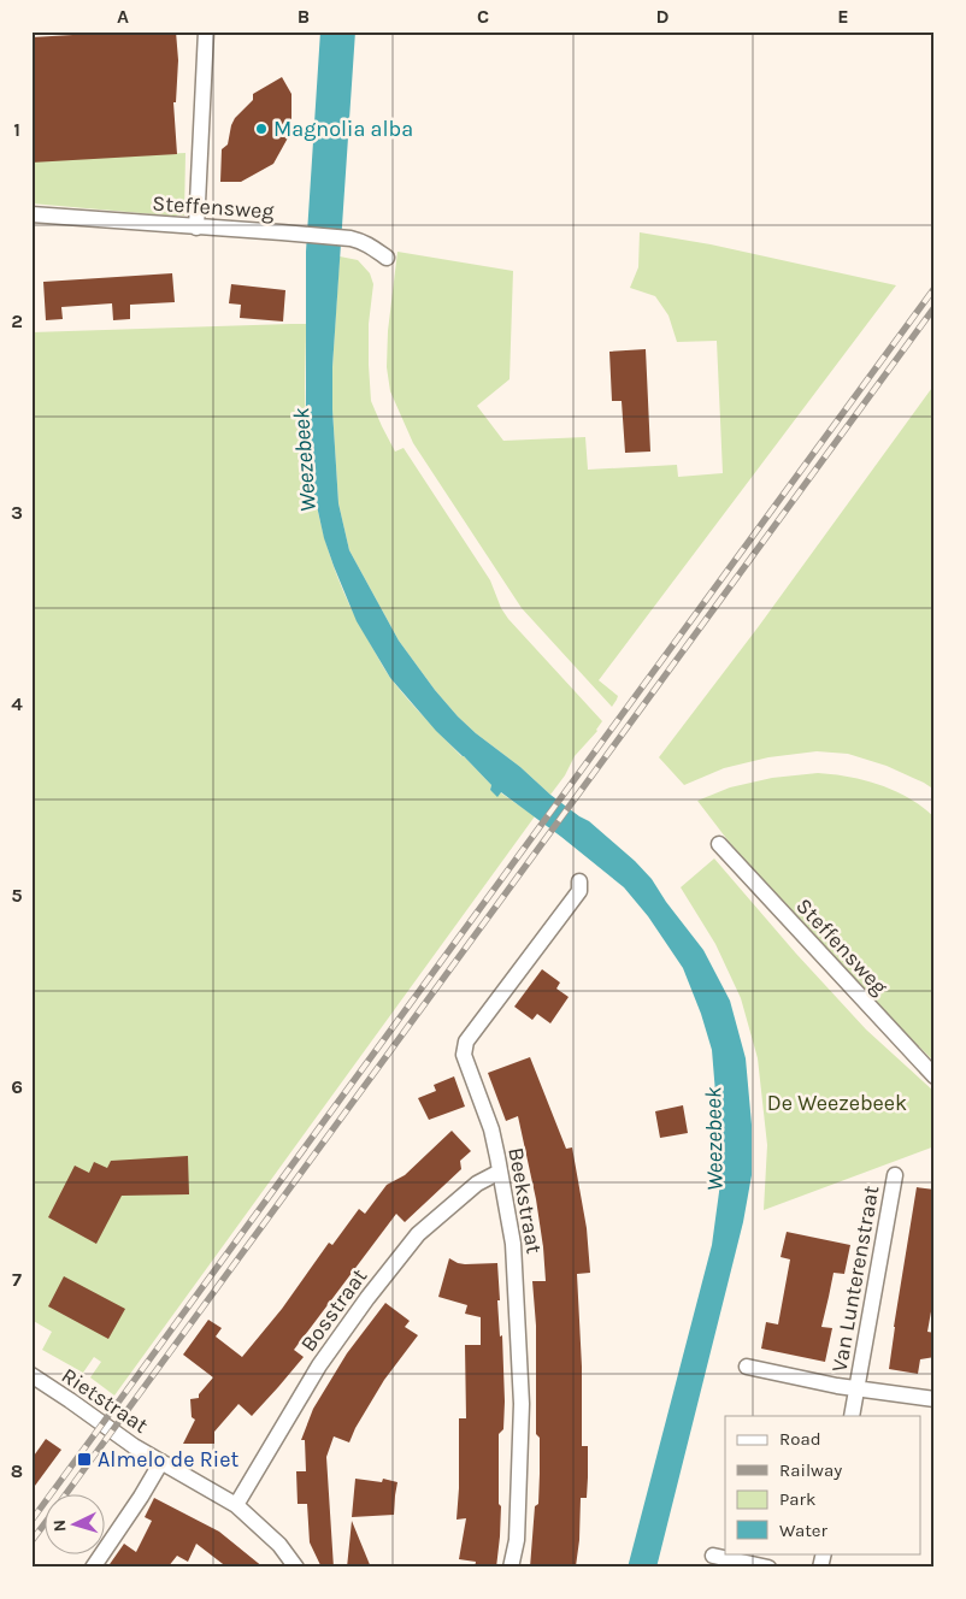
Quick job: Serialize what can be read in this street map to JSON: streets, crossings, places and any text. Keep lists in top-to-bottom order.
{
  "streets": {
    "street": [
      "Steffensweg",
      "Beekstraat",
      "Van Lunterenstraat",
      "Bosstraat",
      "Rietstraat"
    ]
  },
  "crossings": [
    ["Beekstraat", "Bosstraat"],
    ["Bosstraat", "Rietstraat"]
  ],
  "water": ["Weezebeek"],
  "parks": ["De Weezebeek"],
  "places": {
    "other": ["Magnolia alba"],
    "transit": ["Almelo de Riet"]
  },
  "legend": [
    "Road",
    "Railway",
    "Park",
    "Water"
  ],
  "north": "left",
  "grid": {
    "columns": [
      "A",
      "B",
      "C",
      "D",
      "E"
    ],
    "rows": [
      "1",
      "2",
      "3",
      "4",
      "5",
      "6",
      "7",
      "8"
    ]
  }
}
